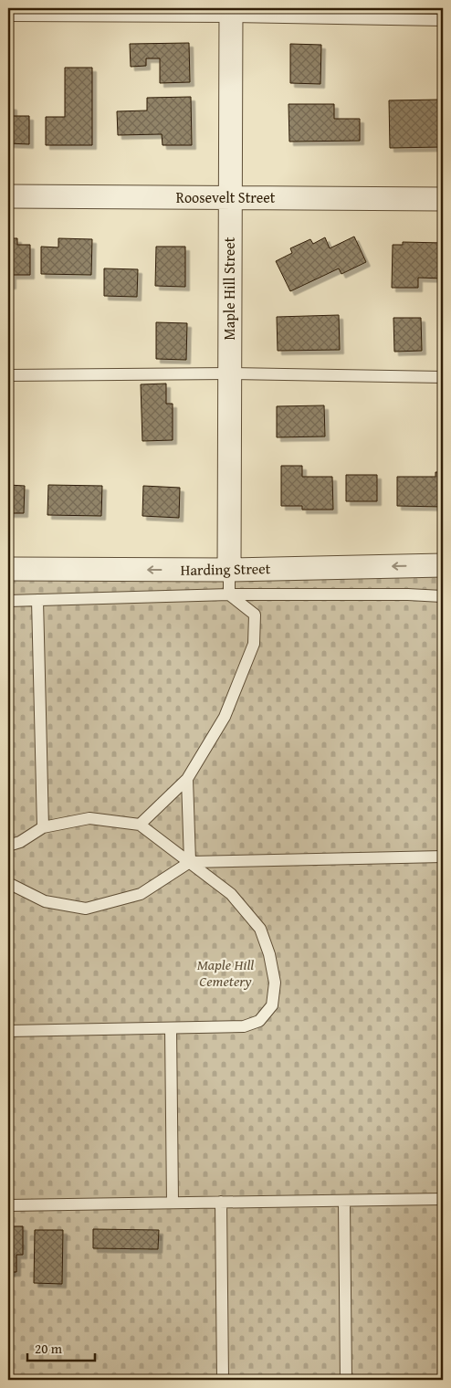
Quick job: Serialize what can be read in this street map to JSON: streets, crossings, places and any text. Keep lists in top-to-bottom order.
{
  "streets": {
    "street": ["Roosevelt Street", "Maple Hill Street", "Harding Street"]
  },
  "crossings": [
    ["Roosevelt Street", "Maple Hill Street"],
    ["Maple Hill Street", "Harding Street"]
  ],
  "one_way": ["Harding Street"],
  "parks": ["Maple Hill Cemetery"],
  "scale_bar": "20 m"
}
